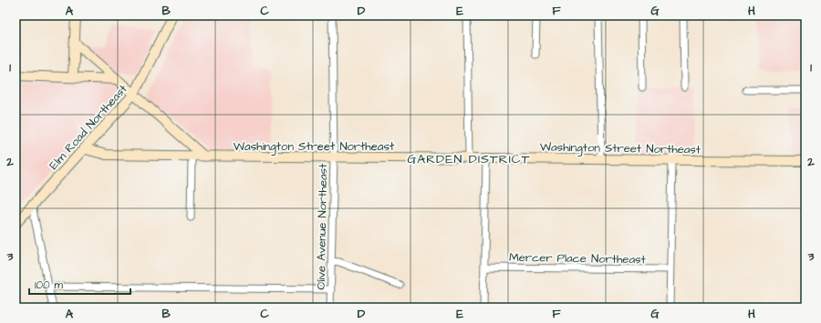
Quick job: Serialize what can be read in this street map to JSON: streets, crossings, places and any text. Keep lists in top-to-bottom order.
{
  "streets": {
    "street": [
      "Elm Road Northeast",
      "Washington Street Northeast",
      "Olive Avenue Northeast",
      "Mercer Place Northeast"
    ]
  },
  "crossings": [
    ["Elm Road Northeast", "Washington Street Northeast"],
    ["Washington Street Northeast", "Olive Avenue Northeast"]
  ],
  "districts": ["GARDEN DISTRICT"],
  "scale_bar": "100 m",
  "grid": {
    "columns": [
      "A",
      "B",
      "C",
      "D",
      "E",
      "F",
      "G",
      "H"
    ],
    "rows": ["1", "2", "3"]
  }
}
